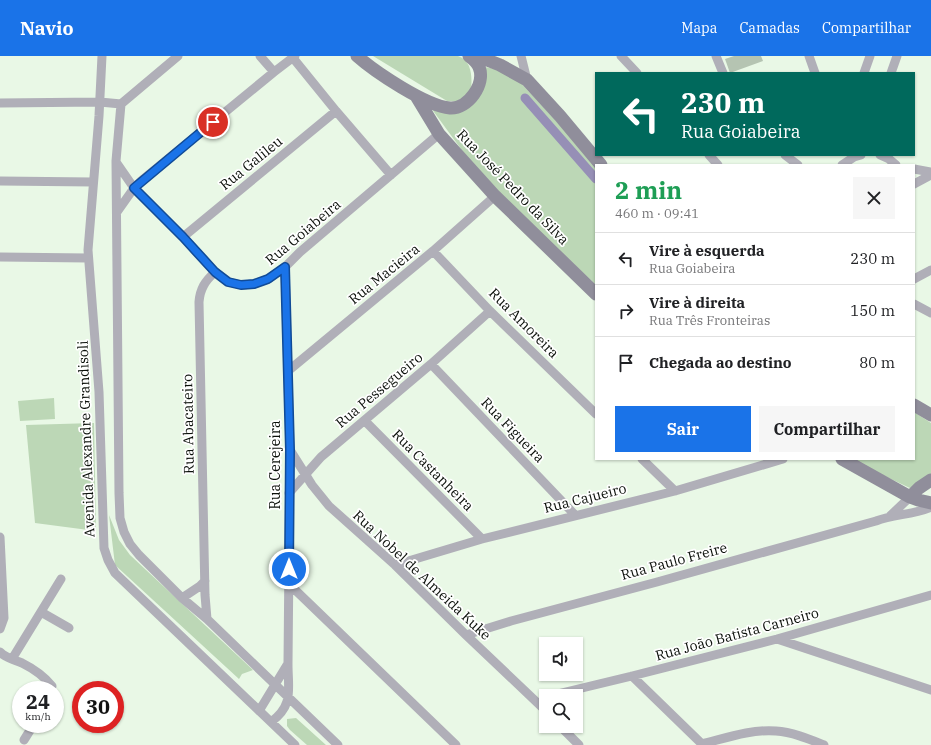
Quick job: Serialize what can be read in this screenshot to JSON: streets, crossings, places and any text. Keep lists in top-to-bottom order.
{
  "streets": {
    "main road": ["Rua José Pedro da Silva", "Rua Paulo Freire"],
    "street": [
      "Rua Galileu",
      "Rua Goiabeira",
      "Rua Macieira",
      "Rua Amoreira",
      "Rua Pessegueiro",
      "Rua Abacateiro",
      "Rua Figueira",
      "Avenida Alexandre Grandisoli",
      "Rua Cerejeira",
      "Rua Castanheira",
      "Rua Cajueiro",
      "Rua Nobel de Almeida Kuke",
      "Rua João Batista Carneiro"
    ]
  },
  "crossings": [
    ["Rua Galileu", "Rua Goiabeira"],
    ["Rua José Pedro da Silva", "Rua Goiabeira"],
    ["Rua José Pedro da Silva", "Rua Macieira"],
    ["Rua Goiabeira", "Rua Abacateiro"],
    ["Rua Goiabeira", "Rua Cerejeira"],
    ["Rua Macieira", "Rua Amoreira"],
    ["Rua Macieira", "Rua Cerejeira"],
    ["Rua Amoreira", "Rua Pessegueiro"],
    ["Rua Pessegueiro", "Rua Figueira"],
    ["Rua Pessegueiro", "Rua Cerejeira"],
    ["Rua Pessegueiro", "Rua Castanheira"],
    ["Rua Pessegueiro", "Rua Nobel de Almeida Kuke"],
    ["Rua Figueira", "Rua Cajueiro"],
    ["Rua Cerejeira", "Rua Nobel de Almeida Kuke"],
    ["Rua Castanheira", "Rua Cajueiro"],
    ["Rua Cajueiro", "Rua Nobel de Almeida Kuke"],
    ["Rua Paulo Freire", "Rua Nobel de Almeida Kuke"]
  ],
  "page": {
    "header": "Navio",
    "nav": ["Mapa", "Camadas", "Compartilhar"],
    "turn": ["230 m", "Rua Goiabeira"],
    "heading": ["2 min", "460 m · 09:41"],
    "list": [
      {
        "name": "Vire à esquerda",
        "note": "Rua Goiabeira",
        "value": "230 m"
      },
      {
        "name": "Vire à direita",
        "note": "Rua Três Fronteiras",
        "value": "150 m"
      },
      {
        "name": "Chegada ao destino",
        "value": "80 m"
      }
    ],
    "buttons": ["Sair", "Compartilhar"],
    "speed": "24 km/h",
    "limit": "30"
  }
}
